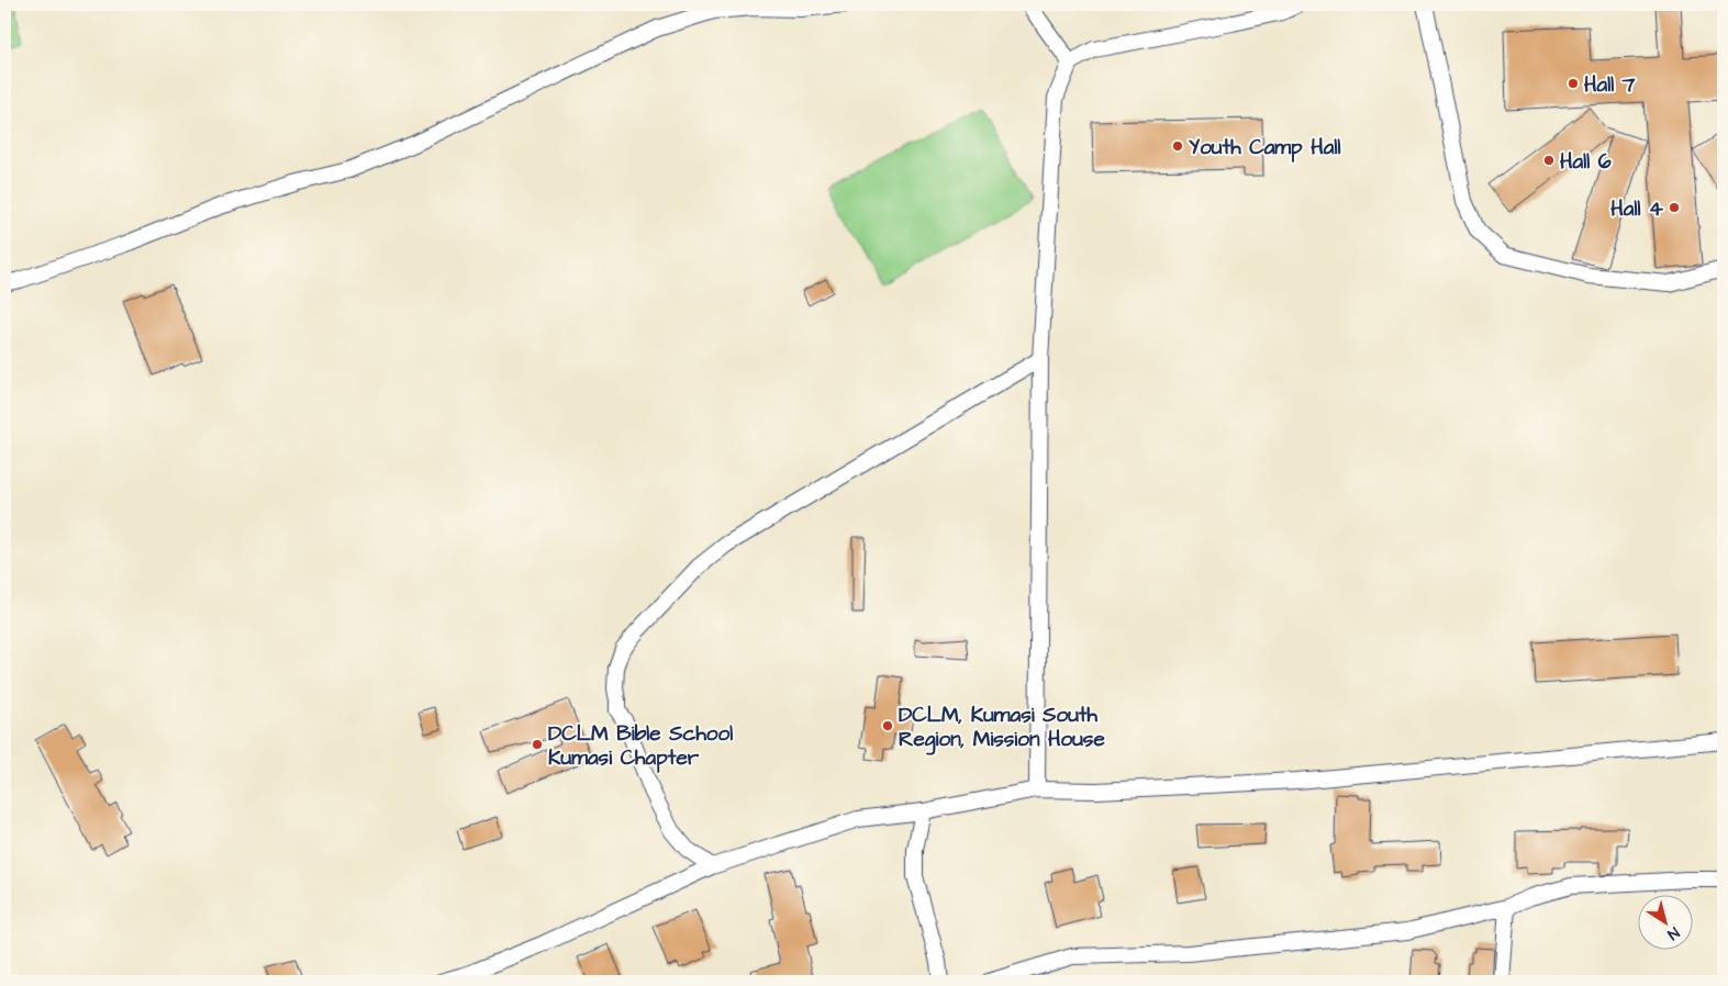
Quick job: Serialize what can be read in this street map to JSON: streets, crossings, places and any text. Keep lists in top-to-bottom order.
{
  "places": [
    "Hall 7",
    "Youth Camp Hall",
    "Hall 6",
    "Hall 4",
    "DCLM, Kumasi South Region, Mission House",
    "DCLM Bible School Kumasi Chapter"
  ],
  "north": "bottom right"
}
